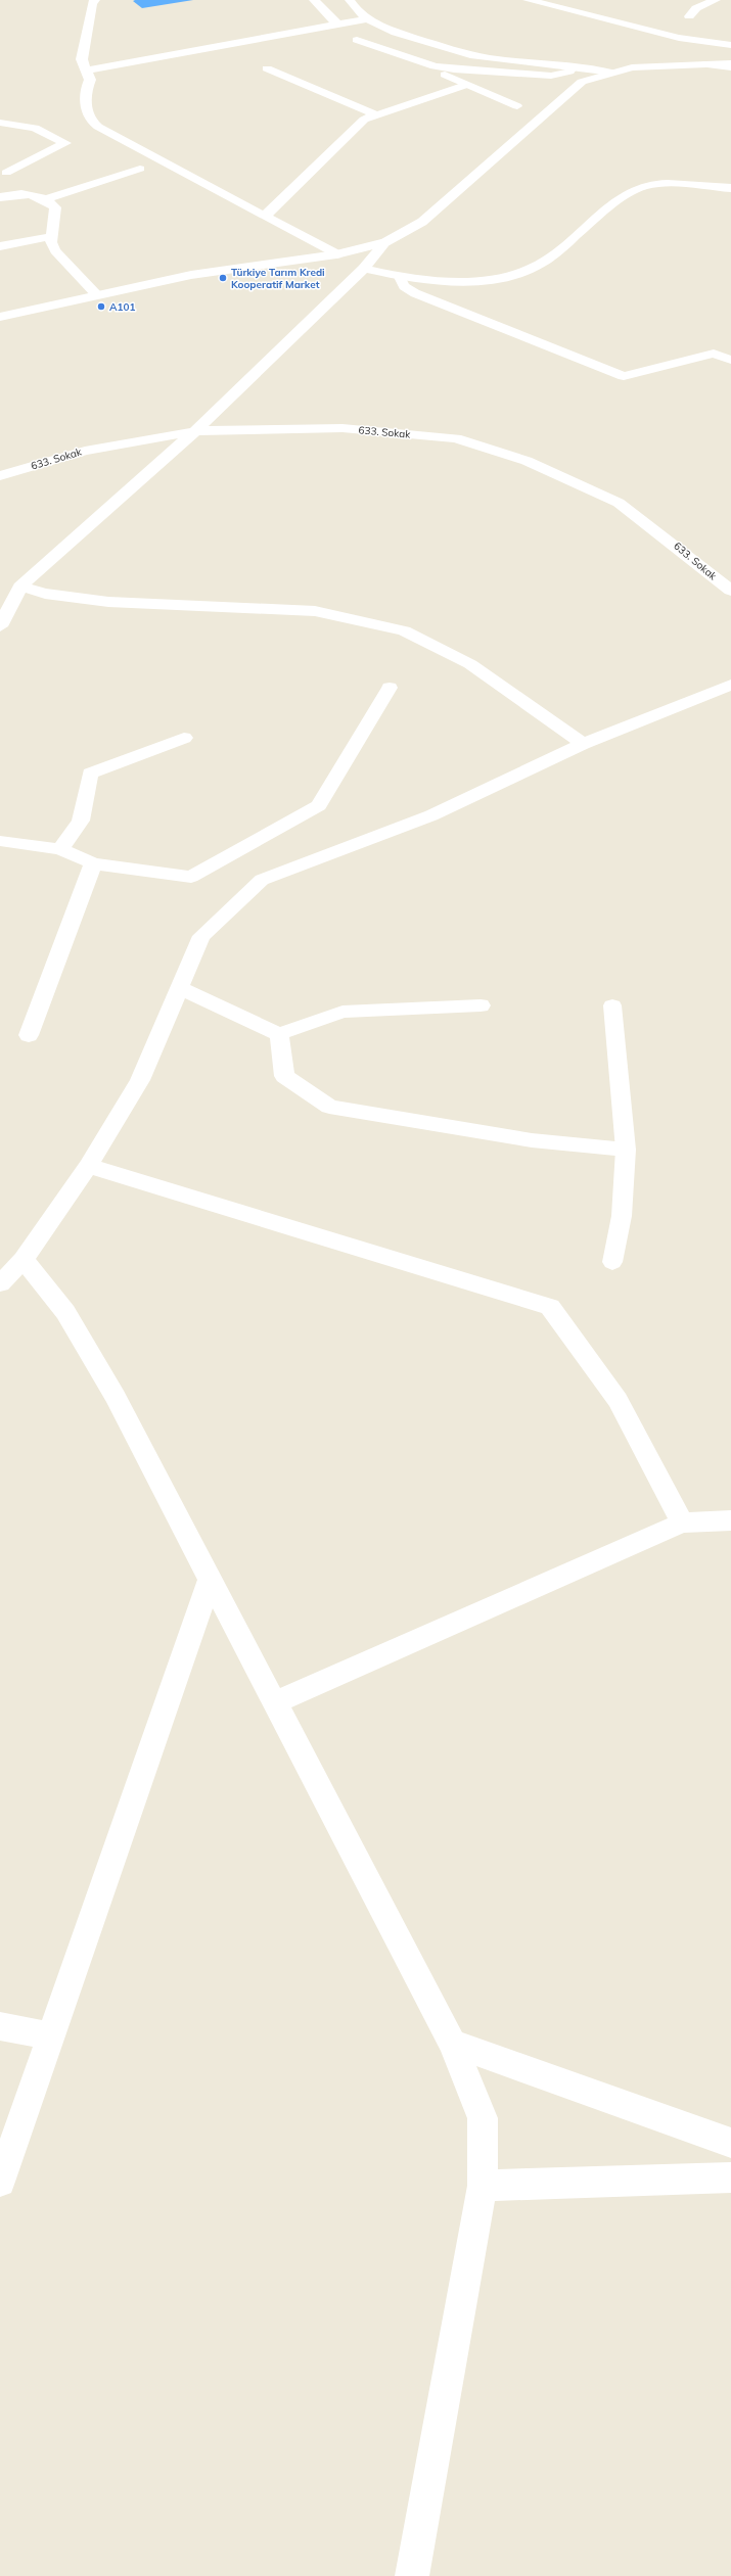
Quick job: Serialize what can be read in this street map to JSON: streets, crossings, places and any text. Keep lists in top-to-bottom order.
{
  "streets": {
    "street": ["633. Sokak"]
  },
  "places": ["Türkiye Tarım Kredi Kooperatif Market", "A101"]
}
